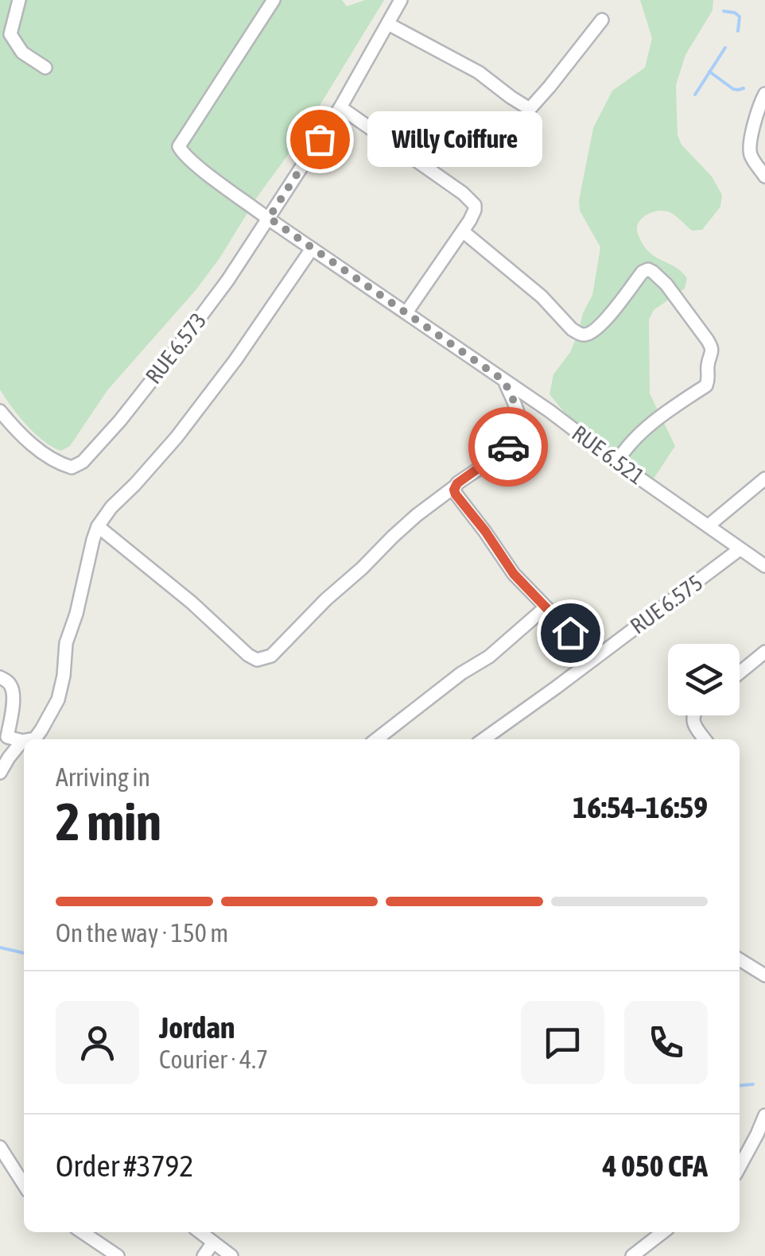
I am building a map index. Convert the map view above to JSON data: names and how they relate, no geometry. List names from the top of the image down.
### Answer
{
  "streets": {
    "street": ["RUE 6.573", "RUE 6.521", "RUE 6.575"]
  },
  "crossings": [
    ["RUE 6.573", "RUE 6.521"],
    ["RUE 6.521", "RUE 6.575"]
  ],
  "places": ["Willy Coiffure"],
  "page": {
    "bubble": "Willy Coiffure",
    "heading": ["2 min", "Arriving in", "16:54–16:59"],
    "panel": [
      "Jordan",
      "Courier · 4.7",
      "Order #3792",
      "4 050 CFA"
    ],
    "bar": "On the way · 150 m"
  }
}
